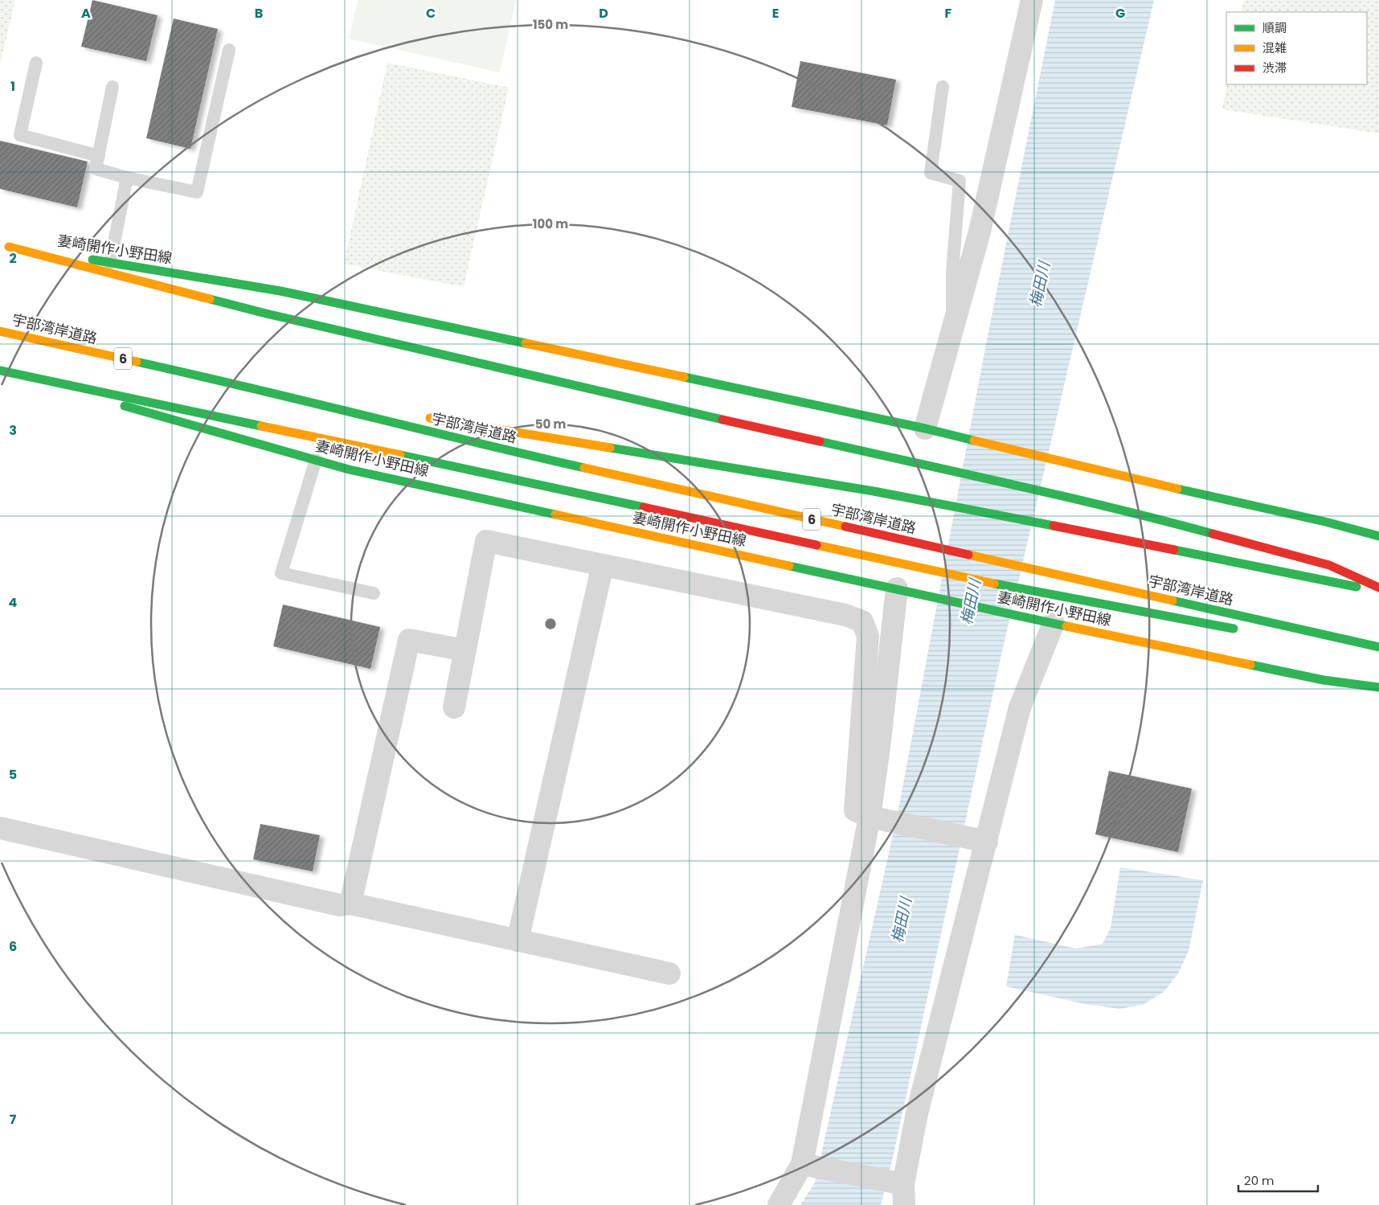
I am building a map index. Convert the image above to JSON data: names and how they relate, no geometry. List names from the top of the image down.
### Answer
{
  "streets": {
    "main road": ["妻崎開作小野田線", "宇部湾岸道路", "6"]
  },
  "water": ["梅田川"],
  "legend": ["順調", "混雑", "渋滞"],
  "scale_bar": "20 m",
  "grid": {
    "columns": [
      "A",
      "B",
      "C",
      "D",
      "E",
      "F",
      "G"
    ],
    "rows": [
      "1",
      "2",
      "3",
      "4",
      "5",
      "6",
      "7"
    ]
  },
  "rings": ["150 m", "100 m", "50 m"]
}
